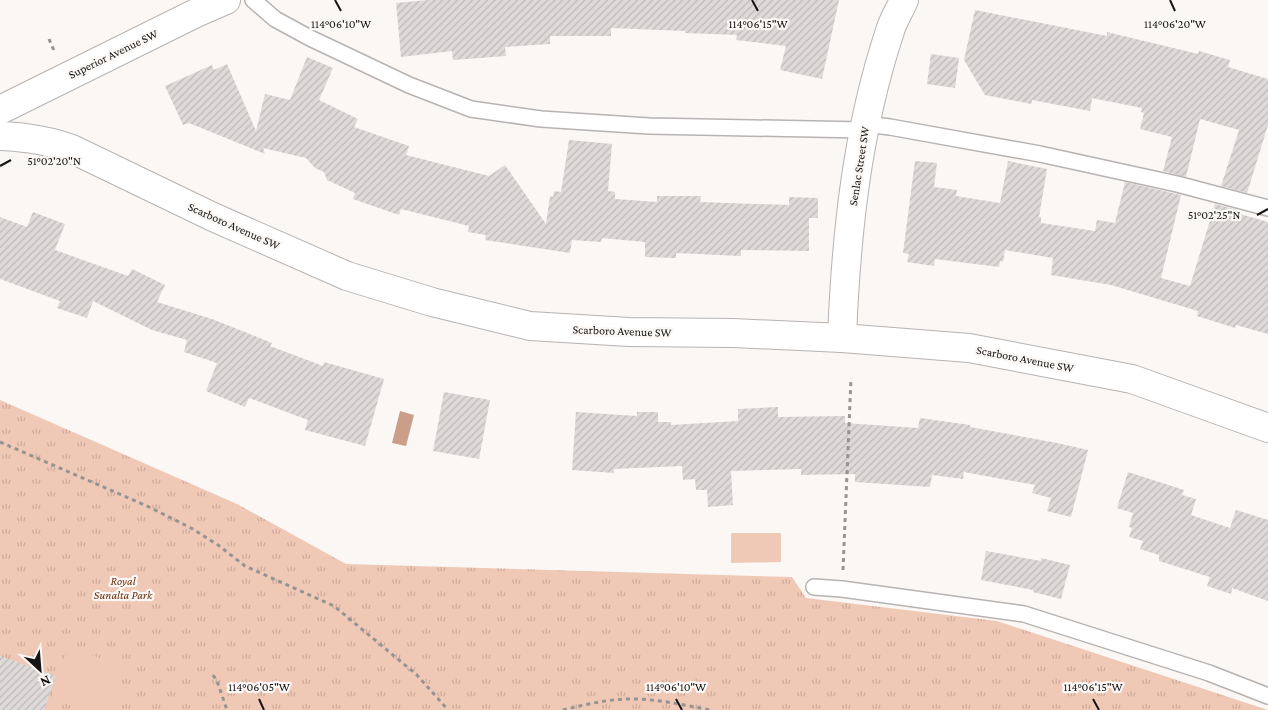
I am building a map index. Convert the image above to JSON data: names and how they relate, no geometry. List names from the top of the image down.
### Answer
{
  "streets": {
    "street": ["Superior Avenue SW", "Senlac Street SW", "Scarboro Avenue SW"]
  },
  "crossings": [
    ["Senlac Street SW", "Scarboro Avenue SW"]
  ],
  "parks": ["Royal Sunalta Park"],
  "north": "bottom right",
  "coordinates": [
    "114°06'10\"W",
    "114°06'15\"W",
    "114°06'20\"W",
    "51°02'20\"N",
    "51°02'25\"N",
    "114°06'05\"W"
  ]
}
